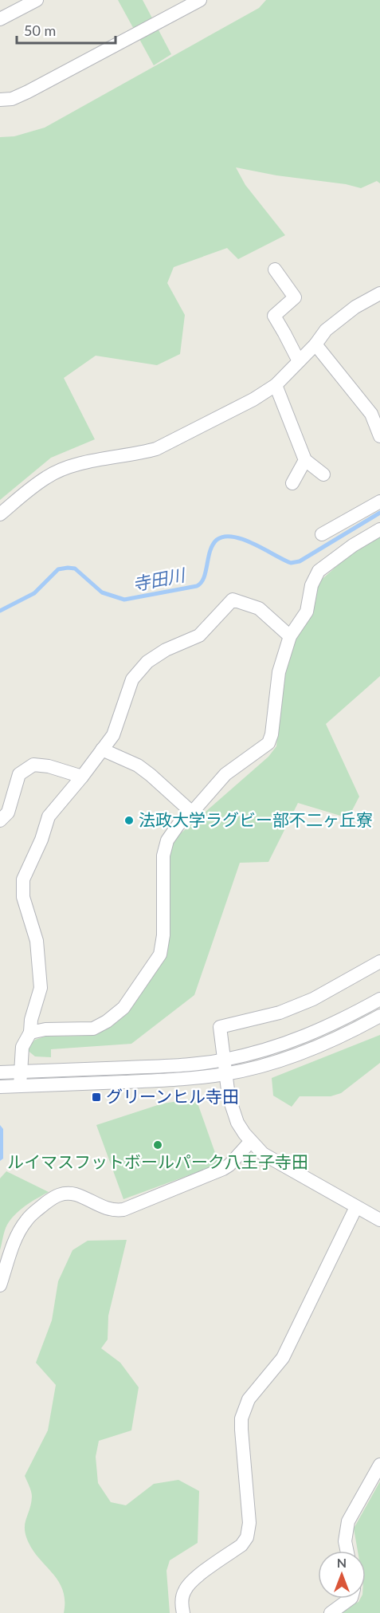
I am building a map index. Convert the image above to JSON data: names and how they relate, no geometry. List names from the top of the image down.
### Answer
{
  "water": ["寺田川"],
  "places": {
    "other": ["法政大学ラグビー部不二ヶ丘寮", "ルイマスフットボールパーク八王子寺田"],
    "transit": ["グリーンヒル寺田"]
  },
  "scale_bar": "50 m",
  "north": "top"
}
